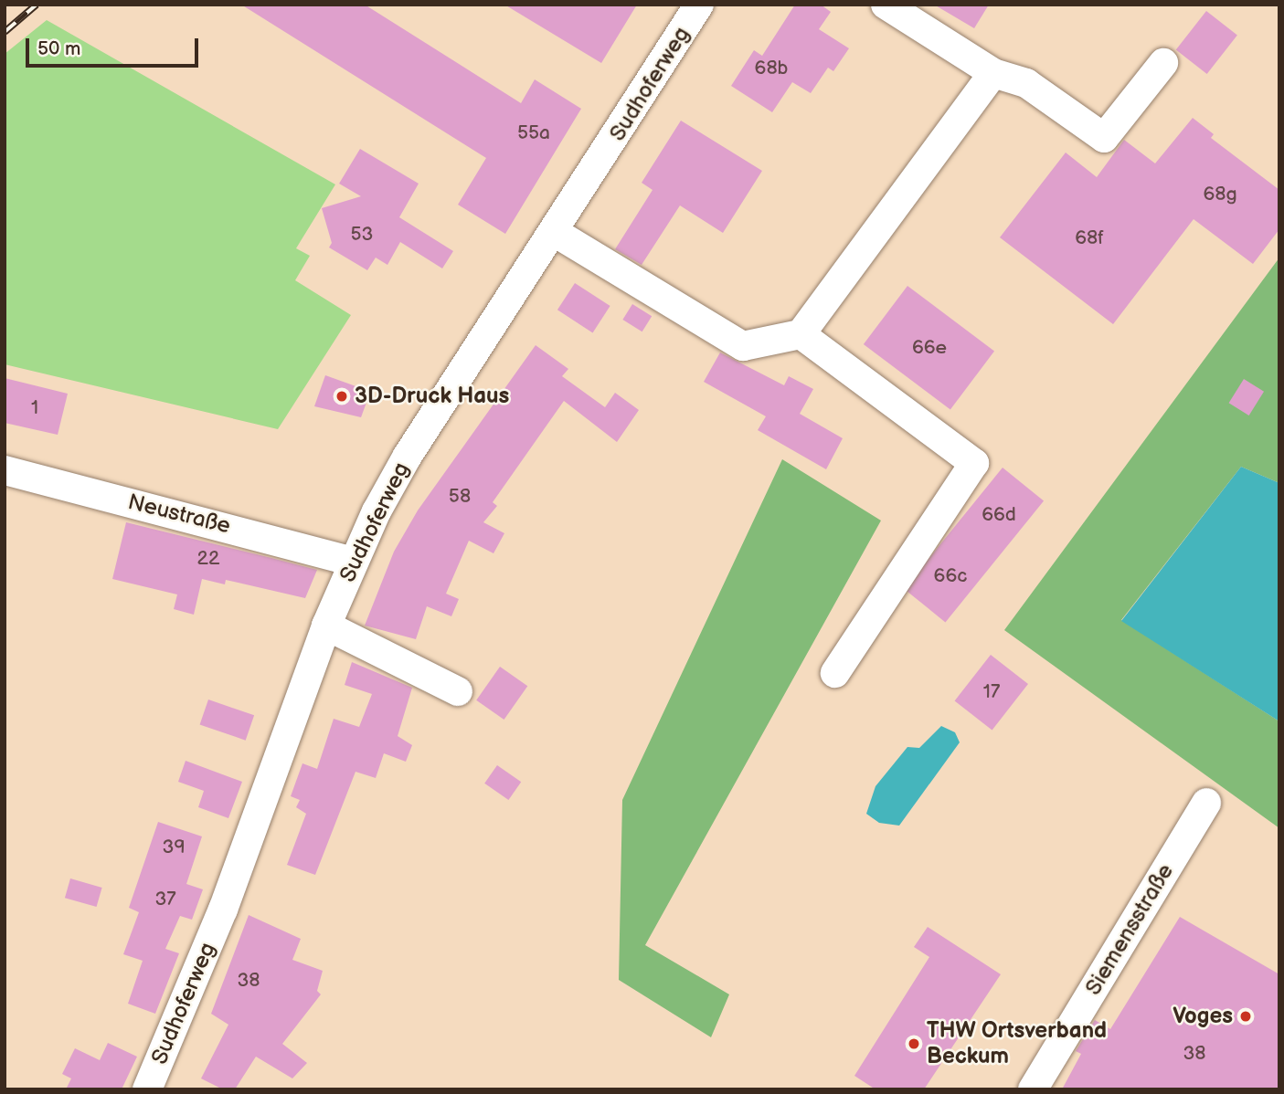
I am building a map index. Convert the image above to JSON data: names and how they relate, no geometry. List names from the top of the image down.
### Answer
{
  "streets": {
    "street": ["Sudhoferweg", "Neustraße", "Siemensstraße"]
  },
  "crossings": [
    ["Sudhoferweg", "Neustraße"]
  ],
  "places": ["3D-Druck Haus", "Voges", "THW Ortsverband Beckum"],
  "house_numbers": [
    "68b",
    "55a",
    "68g",
    "53",
    "68f",
    "66e",
    "1",
    "58",
    "66d",
    "22",
    "66c",
    "17",
    "39",
    "37",
    "38",
    "38"
  ],
  "scale_bar": "50 m"
}
